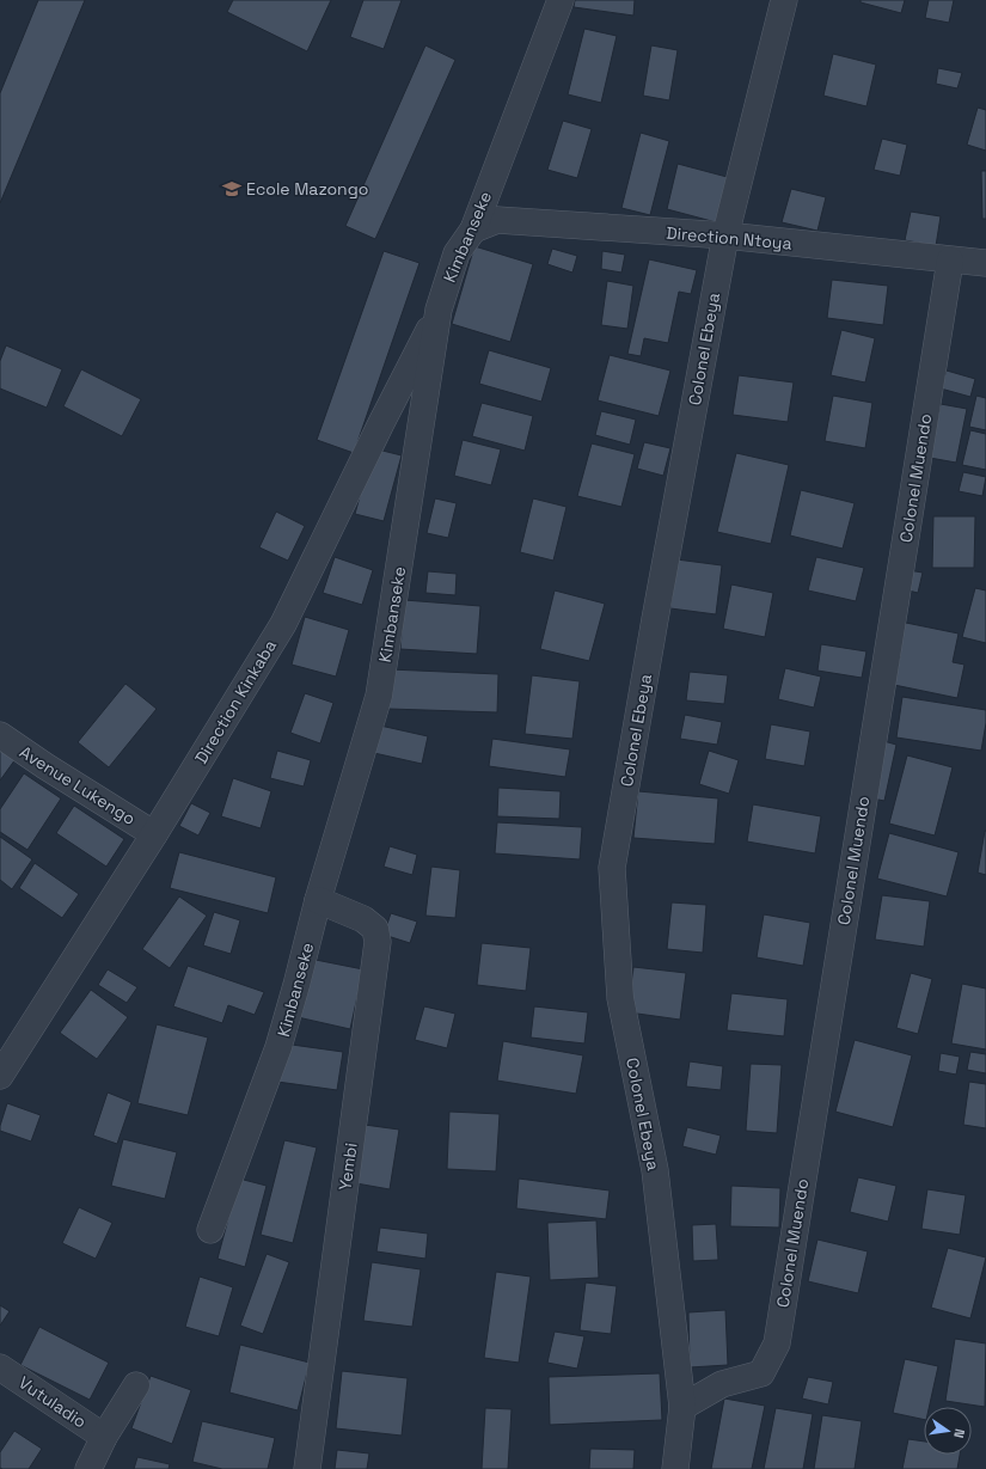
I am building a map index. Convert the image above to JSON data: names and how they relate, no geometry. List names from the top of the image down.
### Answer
{
  "streets": {
    "street": [
      "Kimbanseke",
      "Direction Ntoya",
      "Colonel Ebeya",
      "Colonel Muendo",
      "Direction Kinkaba",
      "Avenue Lukengo",
      "Yembi",
      "Vutuladio"
    ]
  },
  "crossings": [
    ["Kimbanseke", "Direction Ntoya"],
    ["Kimbanseke", "Direction Kinkaba"],
    ["Kimbanseke", "Yembi"],
    ["Direction Ntoya", "Colonel Ebeya"],
    ["Direction Ntoya", "Colonel Muendo"],
    ["Colonel Ebeya", "Colonel Muendo"],
    ["Direction Kinkaba", "Avenue Lukengo"]
  ],
  "places": {
    "school or university": ["Ecole Mazongo"]
  },
  "north": "right"
}
